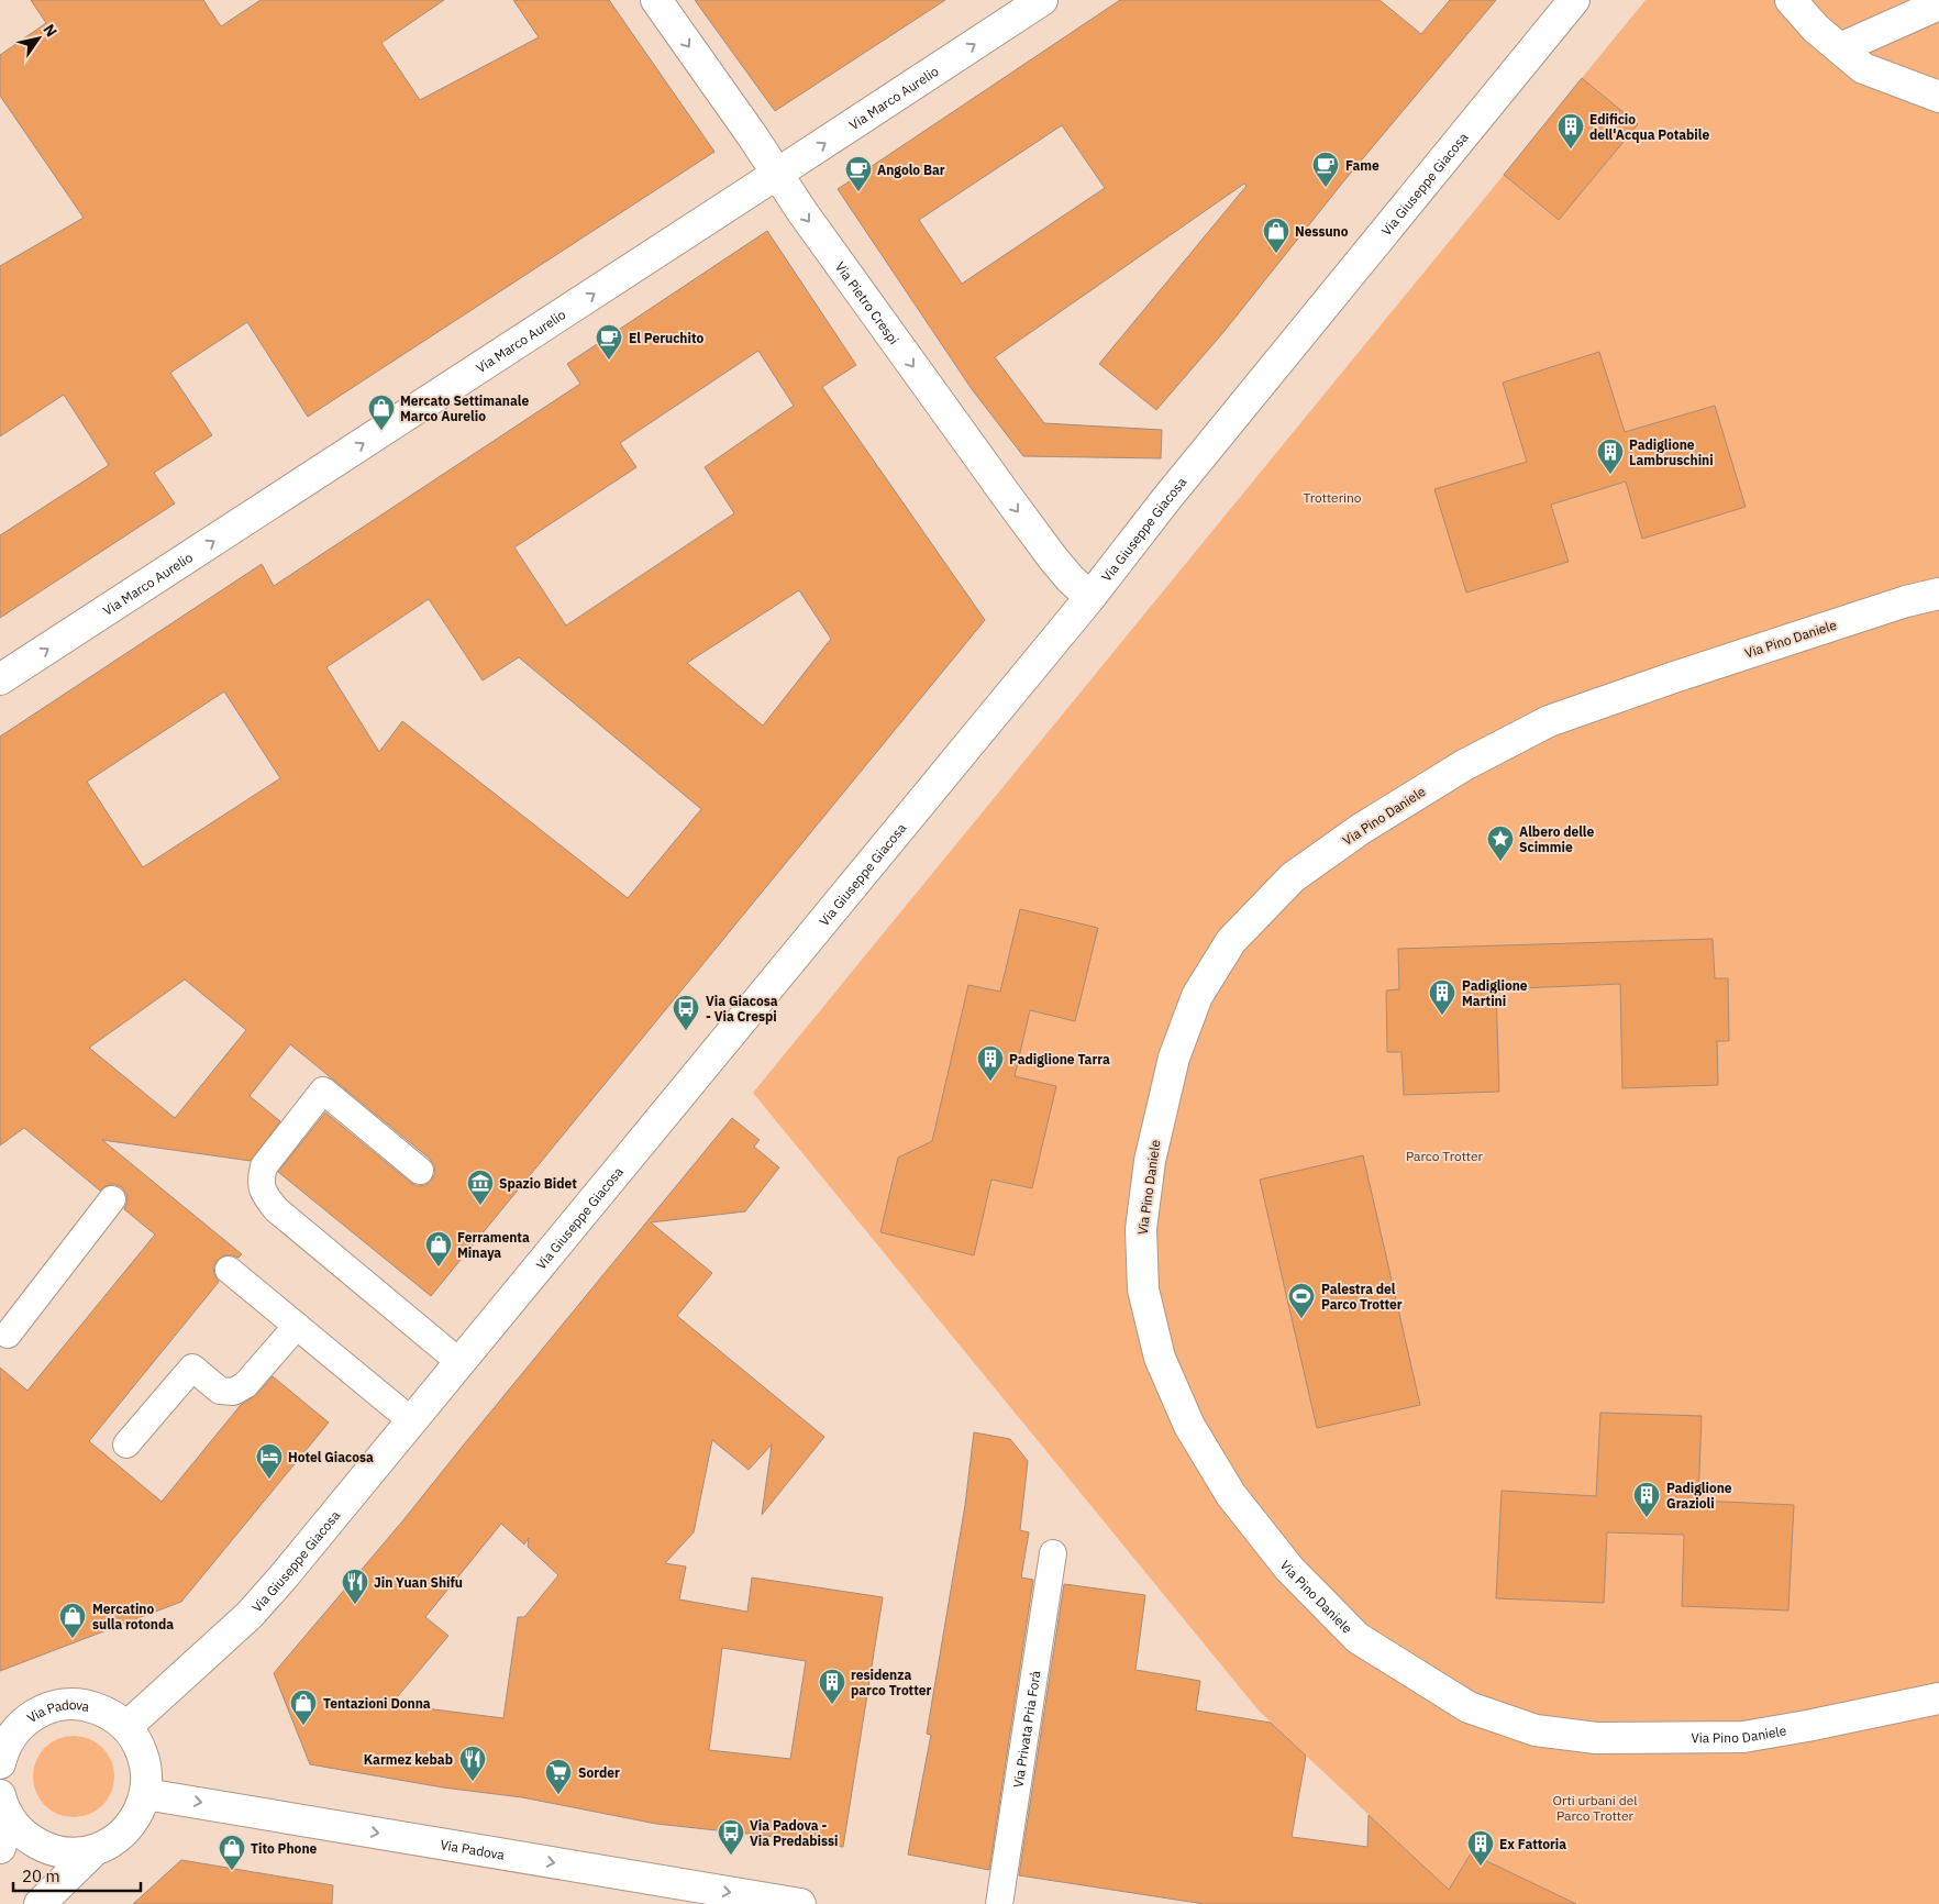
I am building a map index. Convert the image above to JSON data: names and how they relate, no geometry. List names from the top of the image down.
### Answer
{
  "streets": {
    "street": [
      "Via Marco Aurelio",
      "Via Giuseppe Giacosa",
      "Via Pietro Crespi",
      "Via Pino Daniele",
      "Via Padova"
    ],
    "lane": ["Via Privata Pria Forà"]
  },
  "crossings": [
    ["Via Marco Aurelio", "Via Pietro Crespi"],
    ["Via Giuseppe Giacosa", "Via Pietro Crespi"],
    ["Via Giuseppe Giacosa", "Via Padova"]
  ],
  "one_way": ["Via Marco Aurelio", "Via Pietro Crespi", "Via Padova"],
  "parks": ["Trotterino", "Parco Trotter", "Orti urbani del Parco Trotter"],
  "places": {
    "building": [
      "Edificio dell'Acqua Potabile",
      "Padiglione Lambruschini",
      "Padiglione Martini",
      "Padiglione Tarra",
      "Padiglione Grazioli",
      "residenza parco Trotter",
      "Ex Fattoria"
    ],
    "cafe": ["Fame", "Angolo Bar", "El Peruchito"],
    "shop": [
      "Nessuno",
      "Mercato Settimanale Marco Aurelio",
      "Ferramenta Minaya",
      "Mercatino sulla rotonda",
      "Tentazioni Donna",
      "Tito Phone"
    ],
    "place": ["Albero delle Scimmie"],
    "bus stop": ["Via Giacosa - Via Crespi", "Via Padova - Via Predabissi"],
    "museum": ["Spazio Bidet"],
    "sports": ["Palestra del Parco Trotter"],
    "hotel": ["Hotel Giacosa"],
    "restaurant": ["Jin Yuan Shifu", "Karmez kebab"],
    "supermarket": ["Sorder"]
  },
  "scale_bar": "20 m",
  "north": "top right"
}
